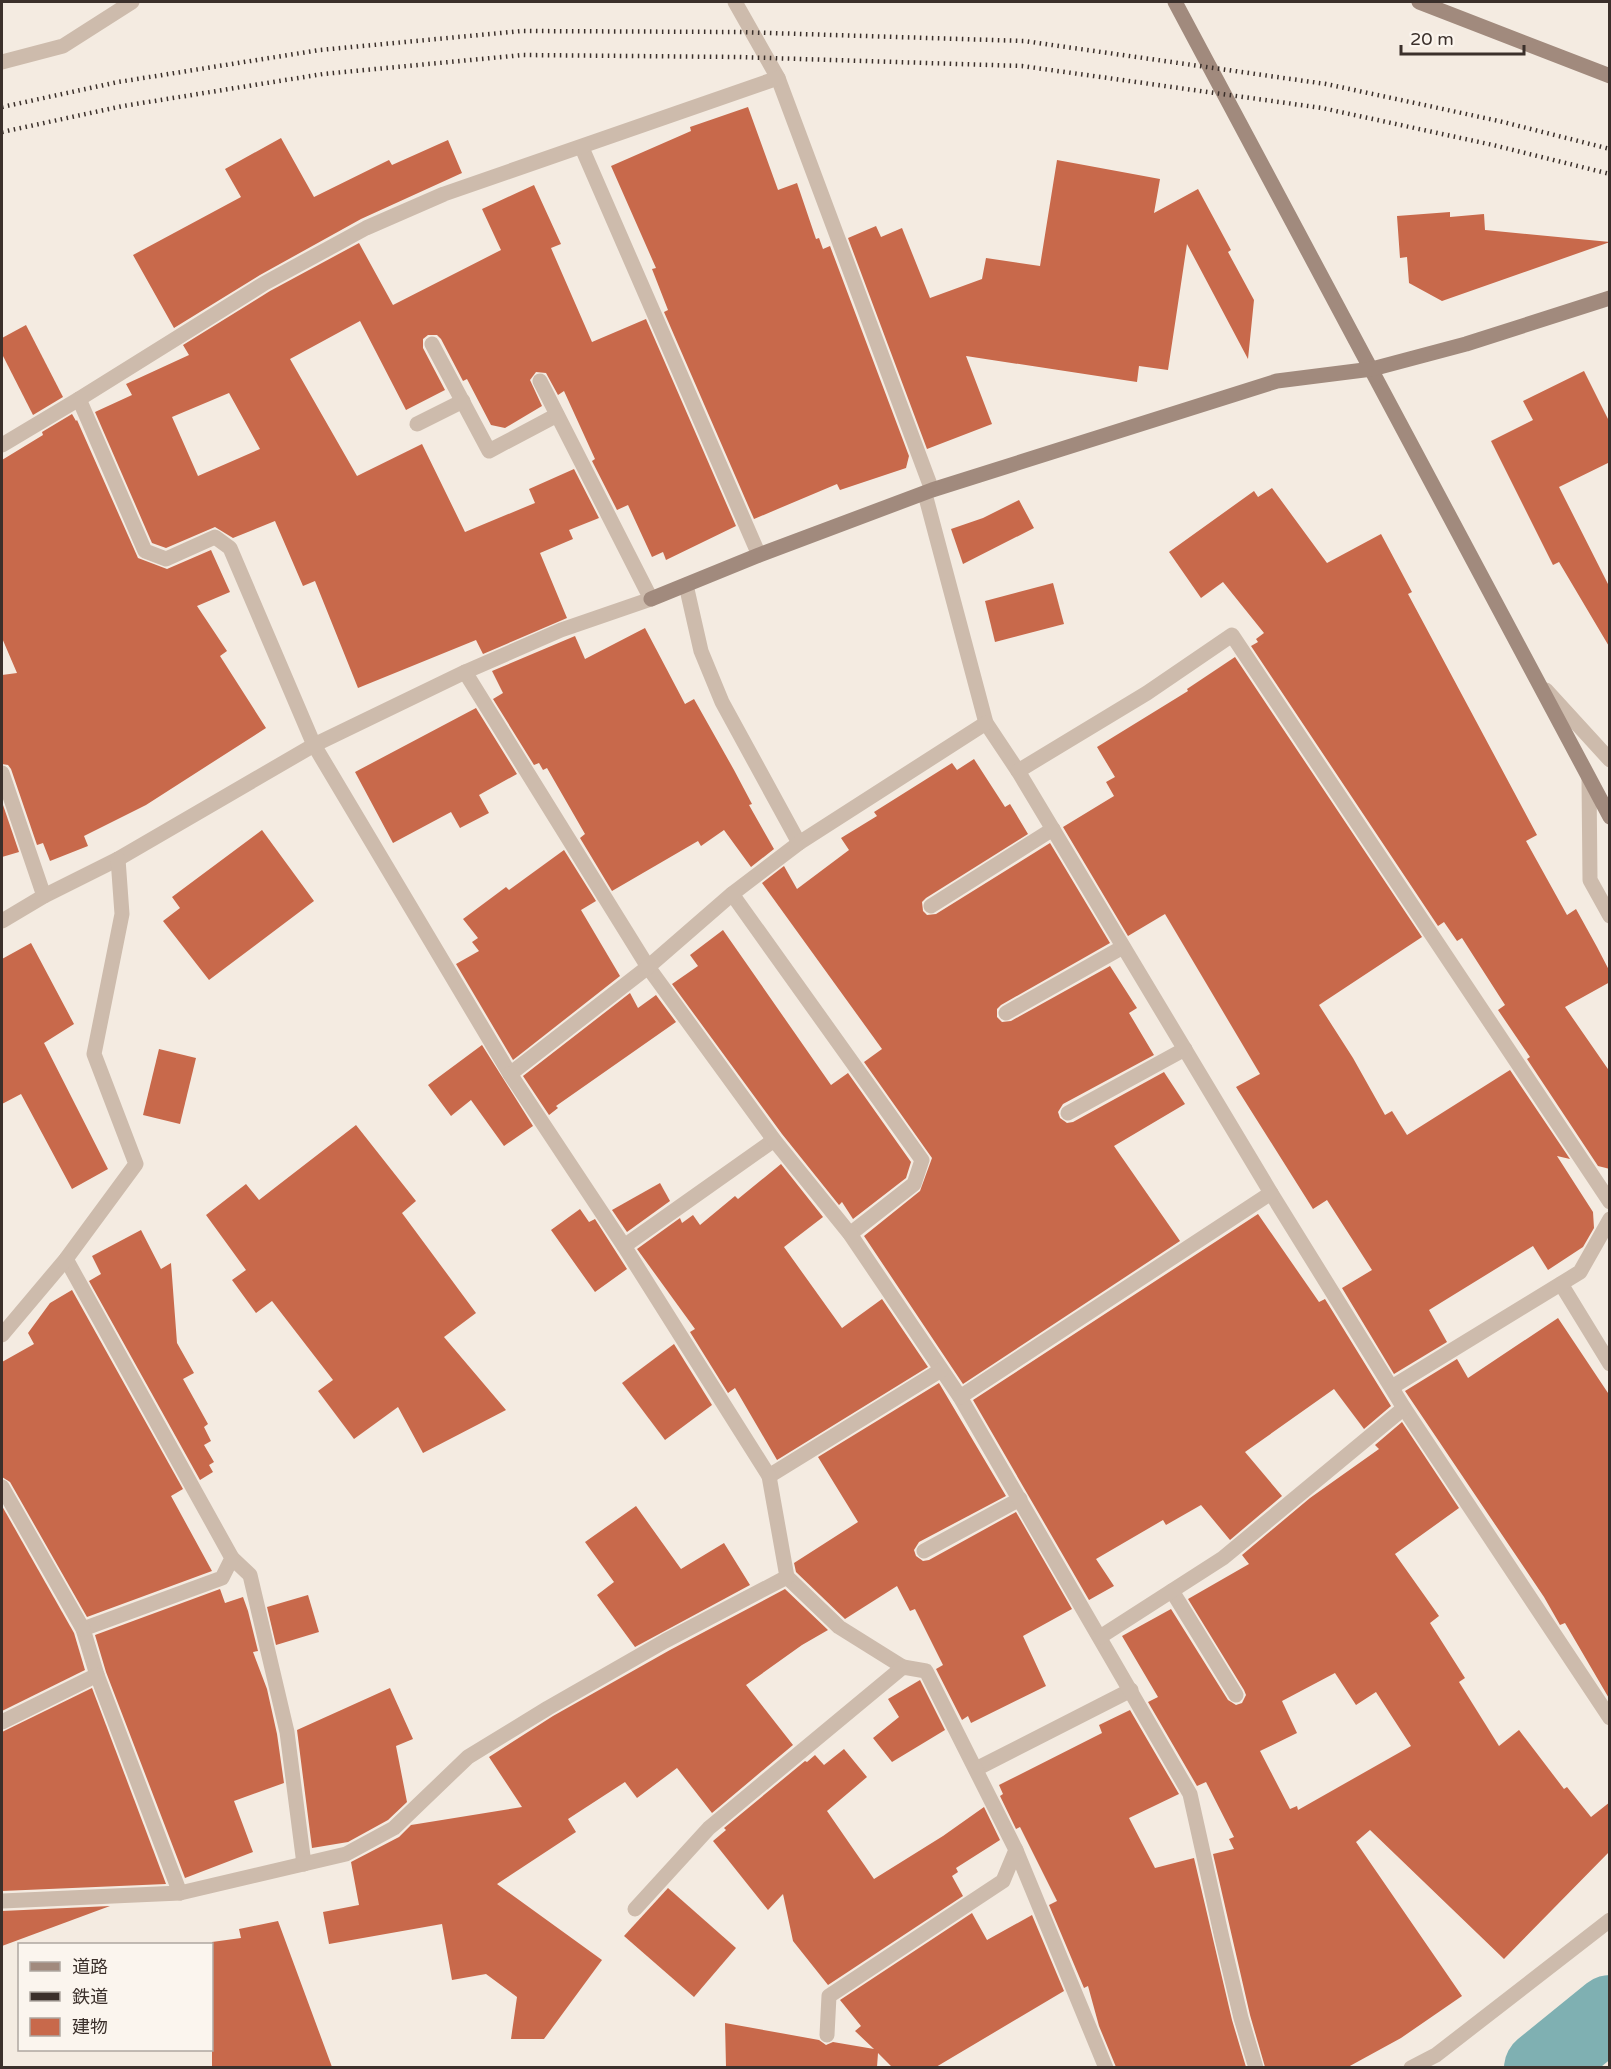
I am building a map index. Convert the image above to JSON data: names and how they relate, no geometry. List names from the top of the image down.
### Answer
{
  "legend": ["道路", "鉄道", "建物"],
  "scale_bar": "20 m"
}
